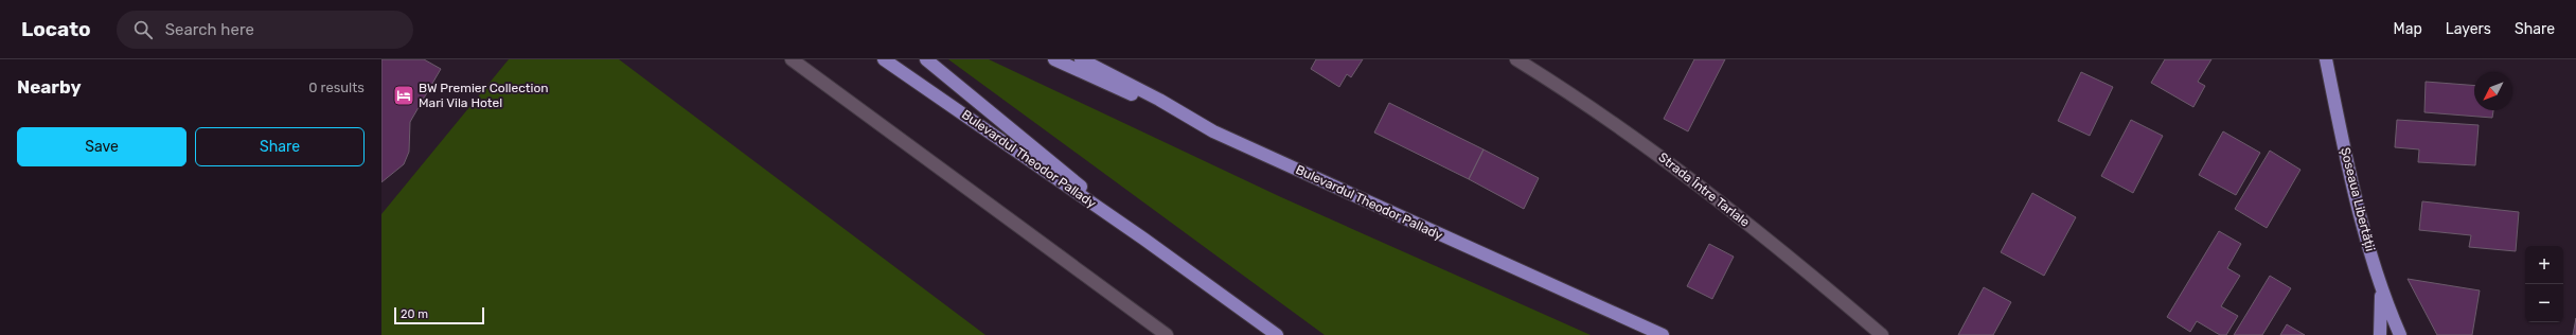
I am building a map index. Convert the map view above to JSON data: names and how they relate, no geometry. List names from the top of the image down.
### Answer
{
  "streets": {
    "main road": ["Bulevardul Theodor Pallady", "Șoseaua Libertății"],
    "street": ["Strada Între Tarlale"]
  },
  "places": {
    "hotel": ["BW Premier Collection Mari Vila Hotel"]
  },
  "scale_bar": "20 m",
  "north": "bottom left",
  "page": {
    "header": "Locato",
    "search": "Search here",
    "nav": ["Map", "Layers", "Share"],
    "heading": ["Nearby", "0 results"],
    "buttons": ["Save", "Share"],
    "map_buttons": ["+", "−"],
    "scale": "20 m"
  }
}
